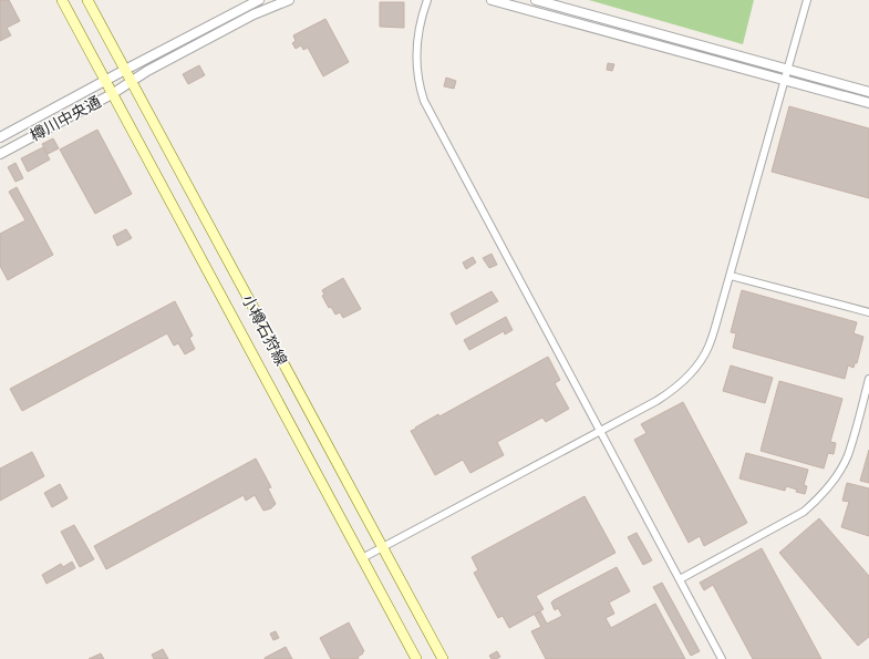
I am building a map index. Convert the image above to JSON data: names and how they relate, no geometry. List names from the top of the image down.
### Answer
{
  "streets": {
    "main road": ["小樽石狩線"],
    "street": ["樽川中央通"]
  },
  "crossings": [
    ["樽川中央通", "小樽石狩線"]
  ]
}
